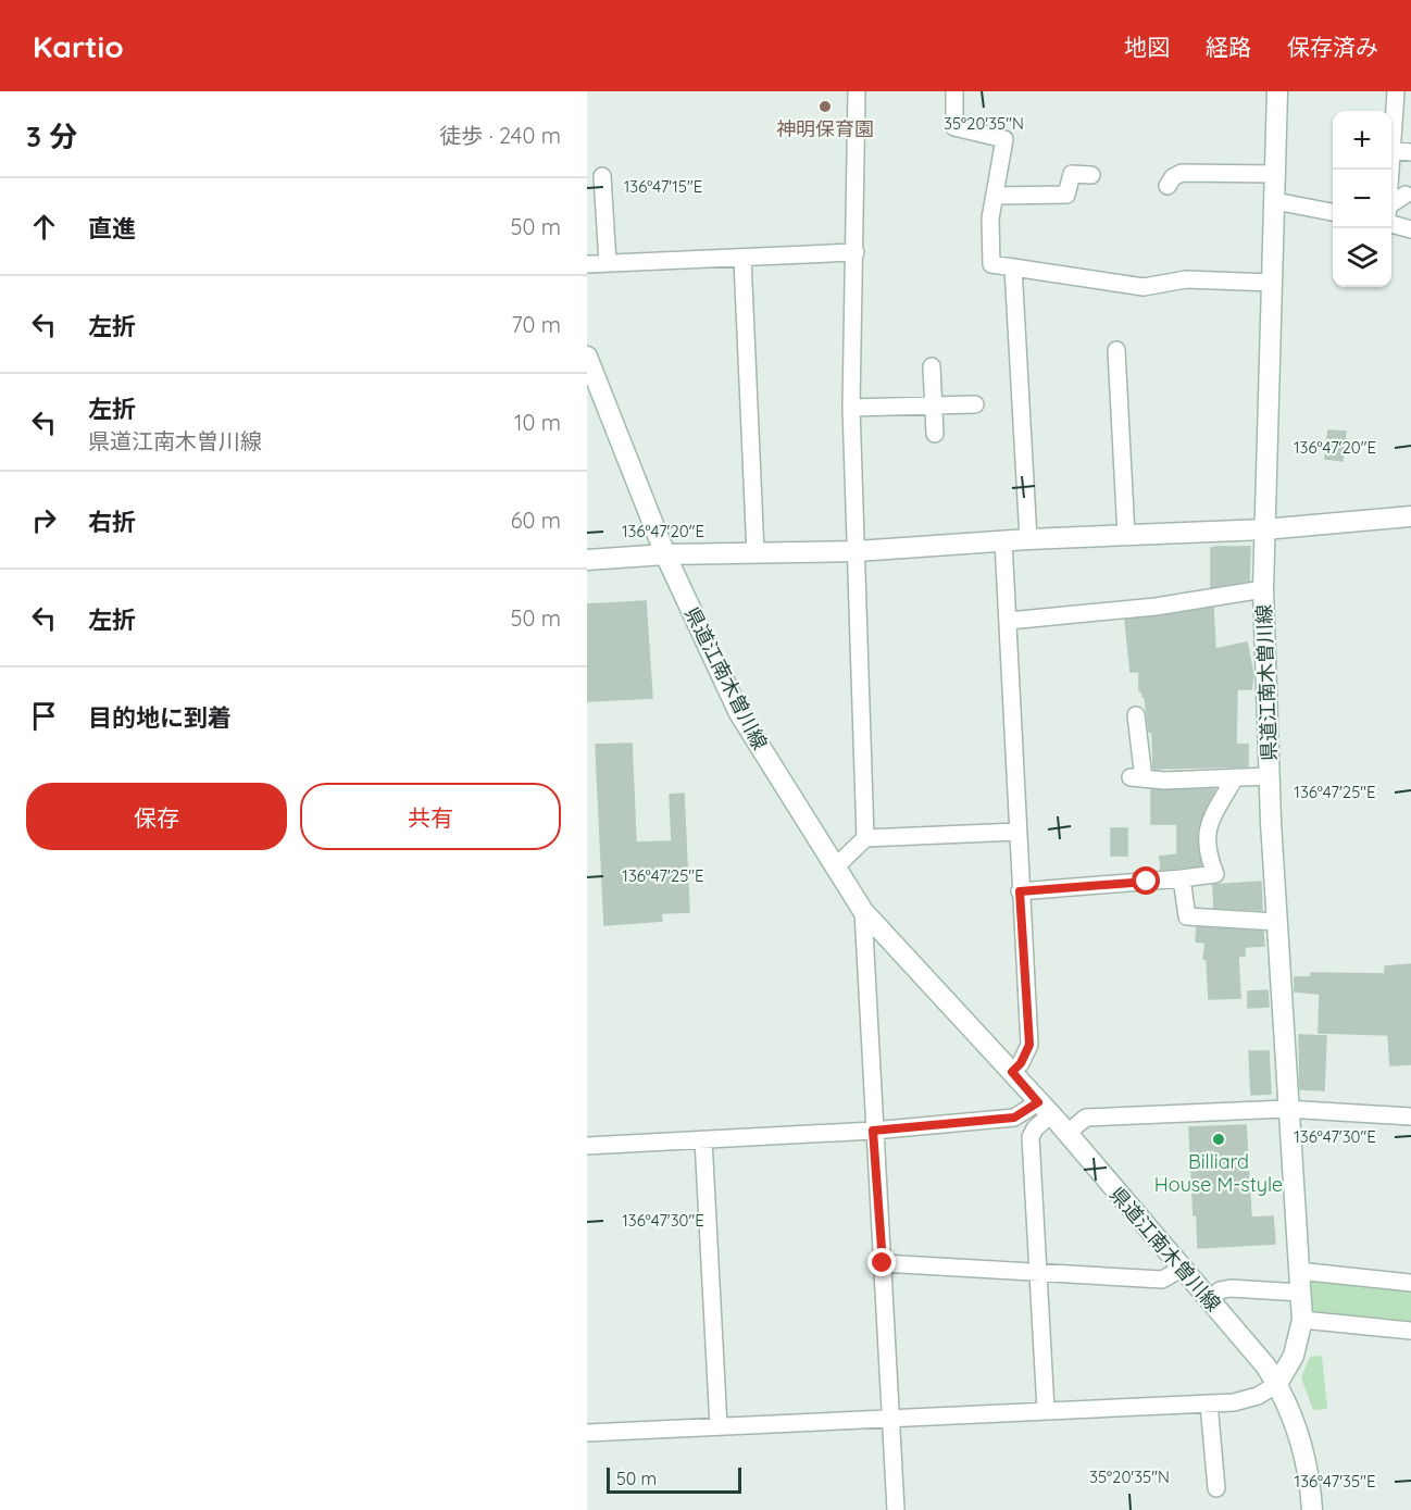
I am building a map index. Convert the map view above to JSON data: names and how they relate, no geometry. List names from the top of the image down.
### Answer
{
  "streets": {
    "main road": ["県道江南木曽川線"]
  },
  "places": ["神明保育園", "Billiard House M-style"],
  "scale_bar": "50 m",
  "page": {
    "header": "Kartio",
    "nav": ["地図", "経路", "保存済み"],
    "heading": ["3 分", "徒歩 · 240 m"],
    "map_buttons": ["+", "−"],
    "list": [
      ["直進", "50 m"],
      ["左折", "70 m"],
      ["左折", "県道江南木曽川線", "10 m"],
      ["右折", "60 m"],
      ["左折", "50 m"],
      "目的地に到着"
    ],
    "buttons": ["保存", "共有"],
    "scale": "50 m"
  },
  "coordinates": [
    "35°20'35\"N",
    "136°47'15\"E",
    "136°47'20\"E",
    "136°47'25\"E",
    "136°47'30\"E",
    "136°47'35\"E"
  ]
}
